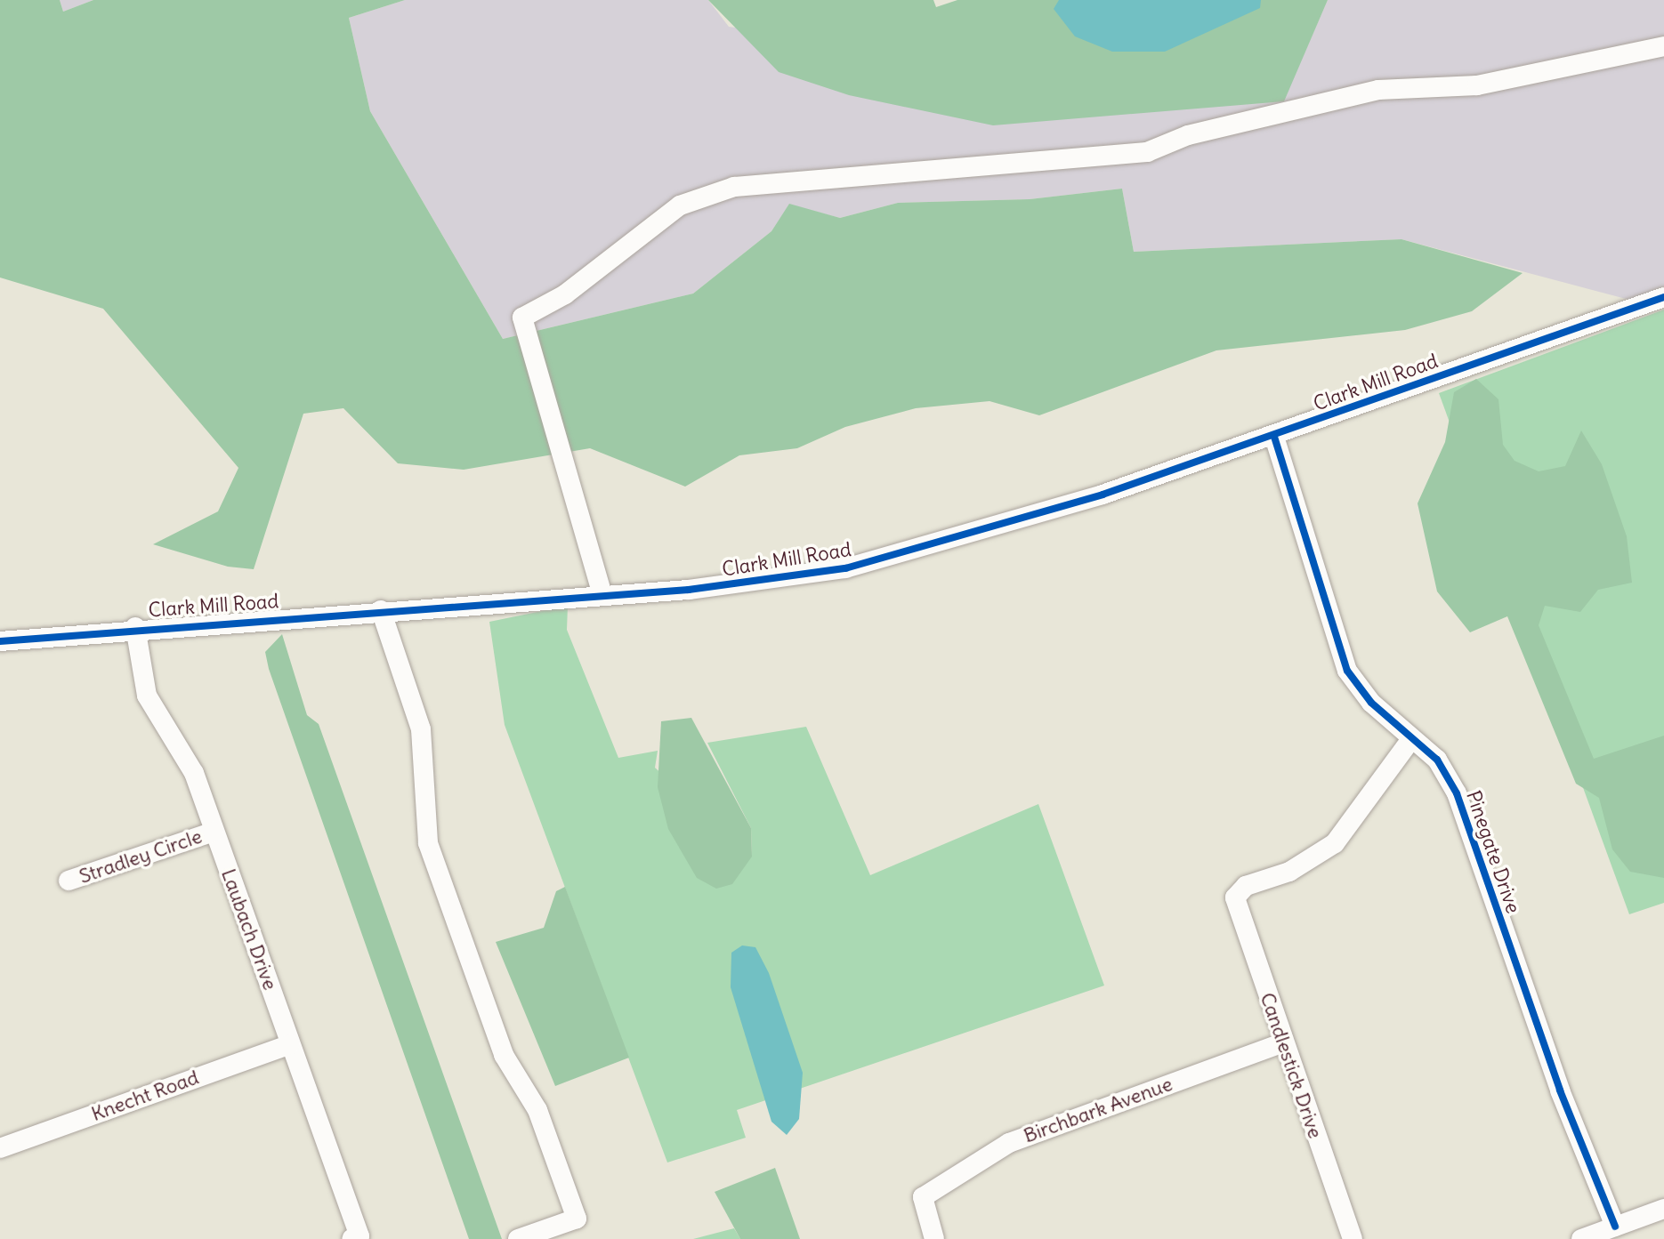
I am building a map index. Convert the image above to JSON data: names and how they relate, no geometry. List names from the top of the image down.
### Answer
{
  "streets": {
    "street": [
      "Clark Mill Road",
      "Pinegate Drive",
      "Stradley Circle",
      "Laubach Drive",
      "Candlestick Drive",
      "Knecht Road",
      "Birchbark Avenue"
    ]
  },
  "crossings": [
    ["Clark Mill Road", "Pinegate Drive"],
    ["Clark Mill Road", "Laubach Drive"],
    ["Pinegate Drive", "Candlestick Drive"],
    ["Stradley Circle", "Laubach Drive"],
    ["Laubach Drive", "Knecht Road"],
    ["Candlestick Drive", "Birchbark Avenue"]
  ]
}
